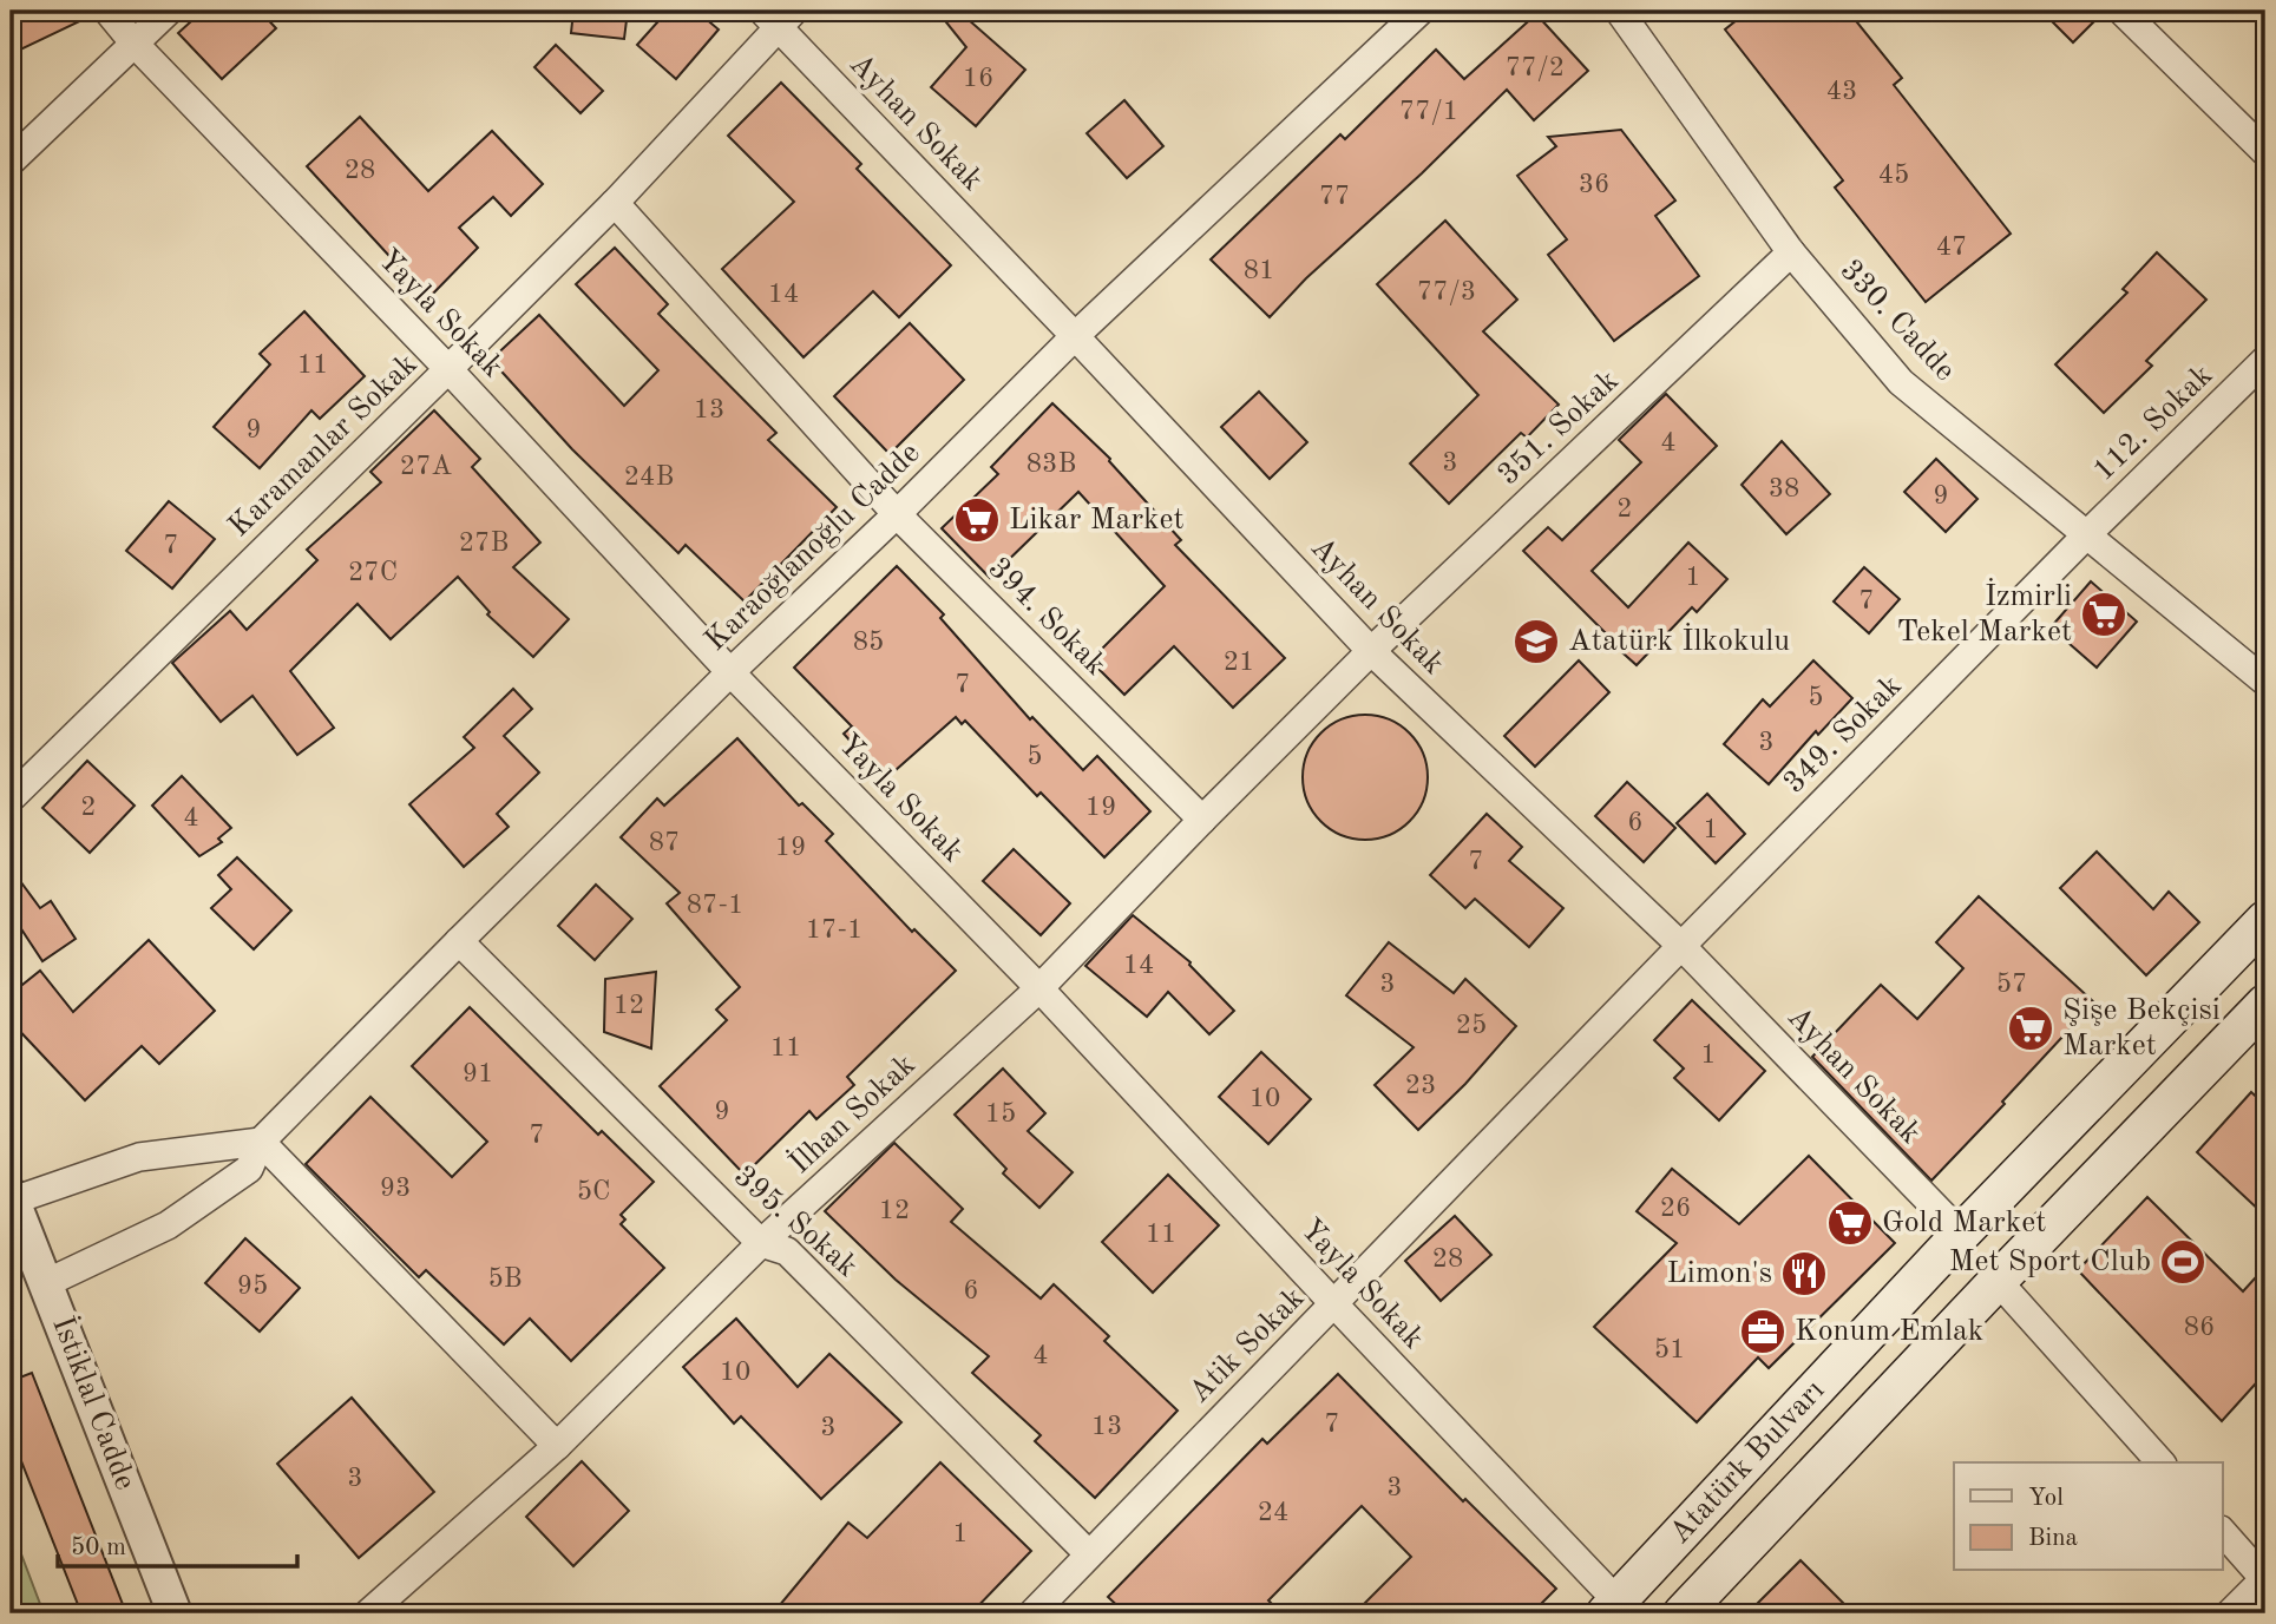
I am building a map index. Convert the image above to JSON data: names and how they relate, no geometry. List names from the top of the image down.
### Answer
{
  "streets": {
    "main road": ["Atatürk Bulvarı"],
    "street": [
      "Ayhan Sokak",
      "Yayla Sokak",
      "330. Cadde",
      "112. Sokak",
      "351. Sokak",
      "Karamanlar Sokak",
      "Karaoğlanoğlu Cadde",
      "394. Sokak",
      "349. Sokak",
      "İlhan Sokak",
      "395. Sokak",
      "Atik Sokak",
      "İstiklal Cadde"
    ]
  },
  "crossings": [
    ["Ayhan Sokak", "351. Sokak"],
    ["Ayhan Sokak", "Karamanlar Sokak"],
    ["Ayhan Sokak", "Karaoğlanoğlu Cadde"],
    ["Ayhan Sokak", "349. Sokak"],
    ["Ayhan Sokak", "İlhan Sokak"],
    ["Ayhan Sokak", "Atik Sokak"],
    ["Ayhan Sokak", "Atatürk Bulvarı"],
    ["Yayla Sokak", "Karamanlar Sokak"],
    ["Yayla Sokak", "Karaoğlanoğlu Cadde"],
    ["Yayla Sokak", "İlhan Sokak"],
    ["Yayla Sokak", "Atik Sokak"],
    ["Yayla Sokak", "Atatürk Bulvarı"],
    ["330. Cadde", "112. Sokak"],
    ["330. Cadde", "351. Sokak"],
    ["330. Cadde", "349. Sokak"],
    ["112. Sokak", "349. Sokak"],
    ["351. Sokak", "İlhan Sokak"],
    ["Karamanlar Sokak", "394. Sokak"],
    ["Karaoğlanoğlu Cadde", "394. Sokak"],
    ["Karaoğlanoğlu Cadde", "395. Sokak"],
    ["Karaoğlanoğlu Cadde", "İstiklal Cadde"],
    ["394. Sokak", "İlhan Sokak"],
    ["349. Sokak", "Atik Sokak"],
    ["İlhan Sokak", "395. Sokak"],
    ["395. Sokak", "Atik Sokak"]
  ],
  "places": {
    "supermarket": [
      "Likar Market",
      "İzmirli Tekel Market",
      "Şişe Bekçisi Market",
      "Gold Market"
    ],
    "school or university": ["Atatürk İlkokulu"],
    "sports": ["Met Sport Club"],
    "restaurant": ["Limon's"],
    "office": ["Konum Emlak"]
  },
  "house_numbers": [
    "77/2",
    "16",
    "43",
    "77/1",
    "28",
    "45",
    "36",
    "77",
    "47",
    "81",
    "77/3",
    "14",
    "11",
    "13",
    "9",
    "4",
    "3",
    "83B",
    "27A",
    "24B",
    "38",
    "9",
    "2",
    "27B",
    "7",
    "27C",
    "1",
    "7",
    "85",
    "21",
    "7",
    "5",
    "3",
    "5",
    "2",
    "19",
    "4",
    "6",
    "1",
    "87",
    "19",
    "7",
    "87-1",
    "17-1",
    "14",
    "3",
    "57",
    "12",
    "25",
    "11",
    "1",
    "91",
    "23",
    "10",
    "9",
    "15",
    "7",
    "93",
    "5C",
    "26",
    "12",
    "11",
    "28",
    "5B",
    "95",
    "6",
    "86",
    "51",
    "4",
    "10",
    "7",
    "13",
    "3",
    "3",
    "3",
    "24",
    "1"
  ],
  "legend": ["Yol", "Bina"],
  "scale_bar": "50 m"
}
